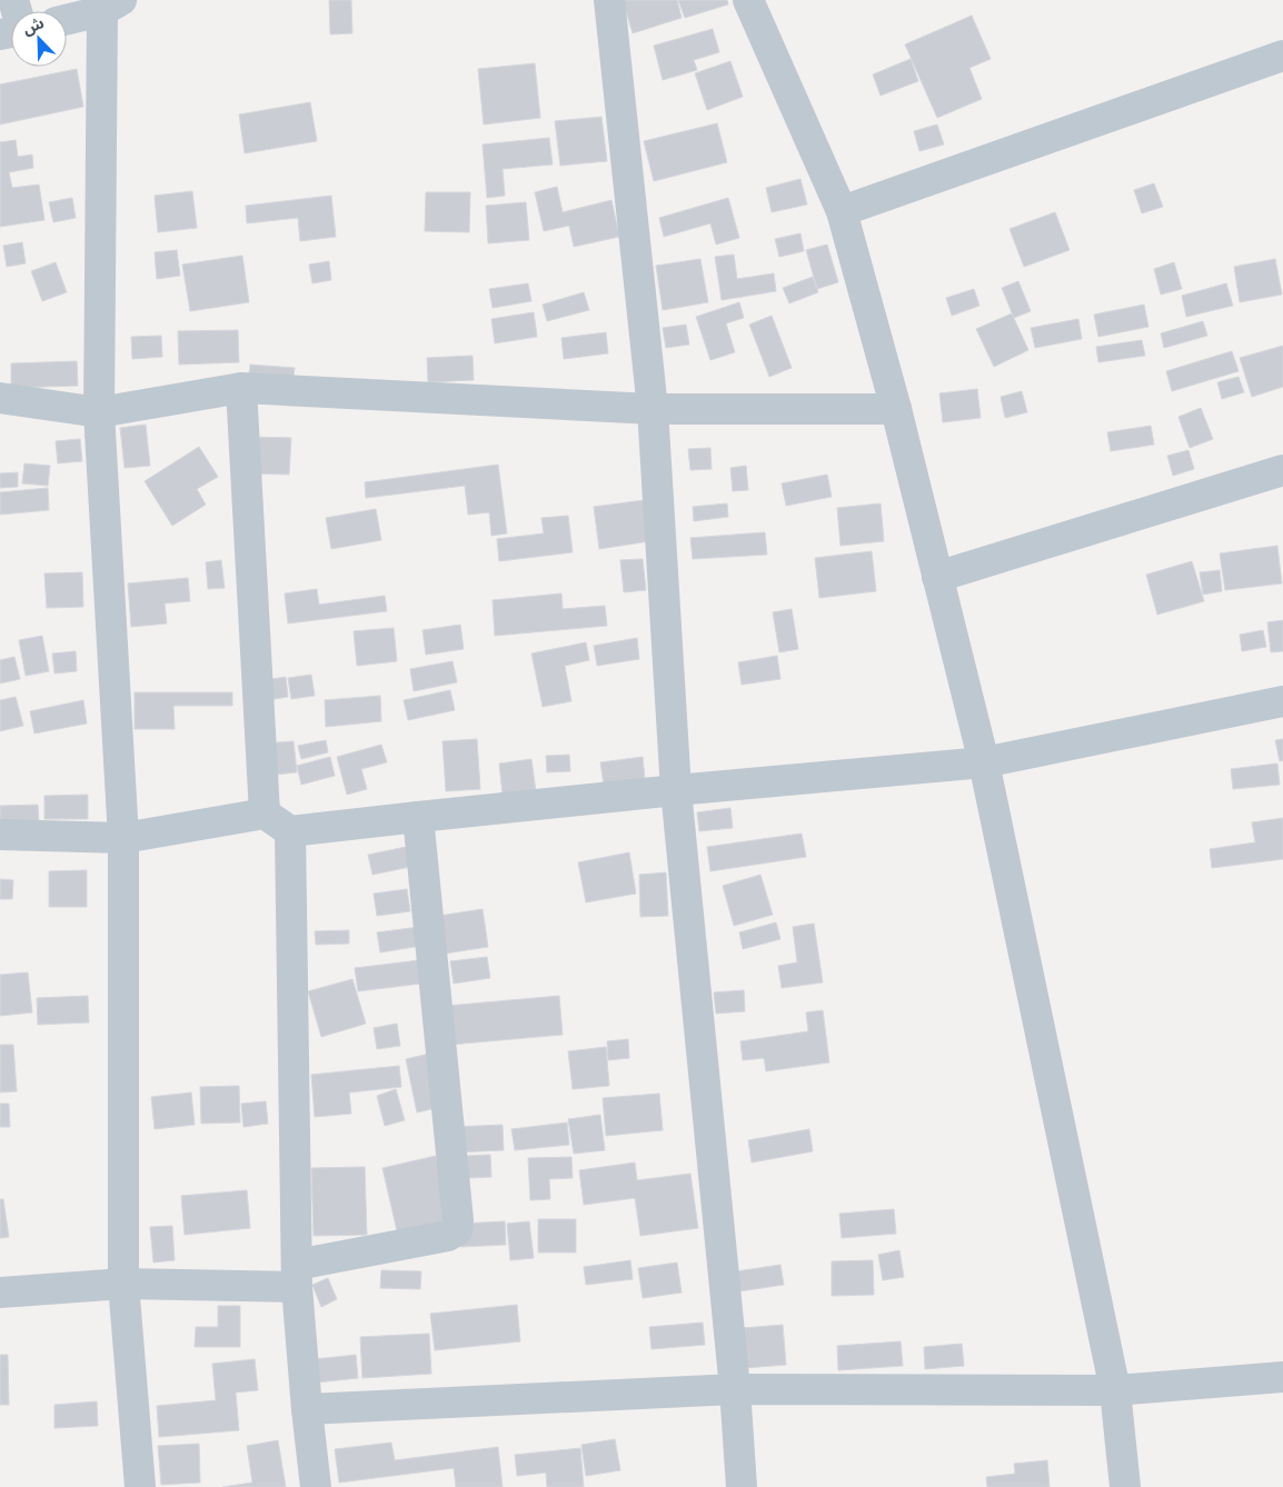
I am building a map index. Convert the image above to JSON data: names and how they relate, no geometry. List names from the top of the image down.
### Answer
{
  "north": "top left"
}
